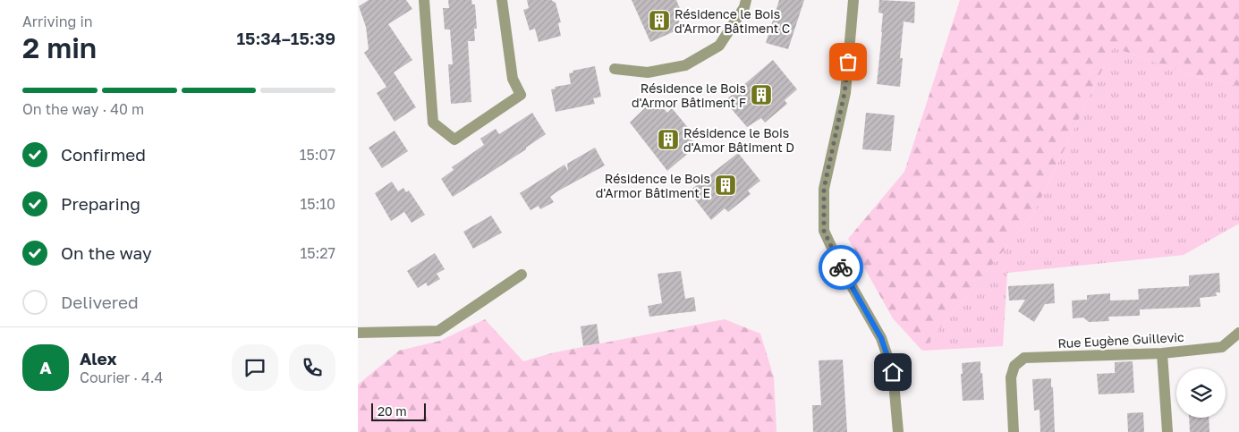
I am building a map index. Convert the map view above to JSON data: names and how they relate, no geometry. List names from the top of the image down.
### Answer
{
  "streets": {
    "street": ["Rue Eugène Guillevic"]
  },
  "places": {
    "building": [
      "Résidence le Bois d'Armor Bâtiment C",
      "Résidence le Bois d'Armor Bâtiment F",
      "Résidence le Bois d'Amor Bâtiment D",
      "Résidence le Bois d'Armor Bâtiment E"
    ]
  },
  "scale_bar": "20 m",
  "page": {
    "heading": ["2 min", "Arriving in", "15:34–15:39"],
    "panel": ["Alex", "Courier · 4.4"],
    "bar": "On the way · 40 m",
    "list": [
      ["Confirmed", "15:07"],
      ["Preparing", "15:10"],
      ["On the way", "15:27"],
      "Delivered"
    ],
    "round": "A",
    "scale": "20 m"
  }
}
